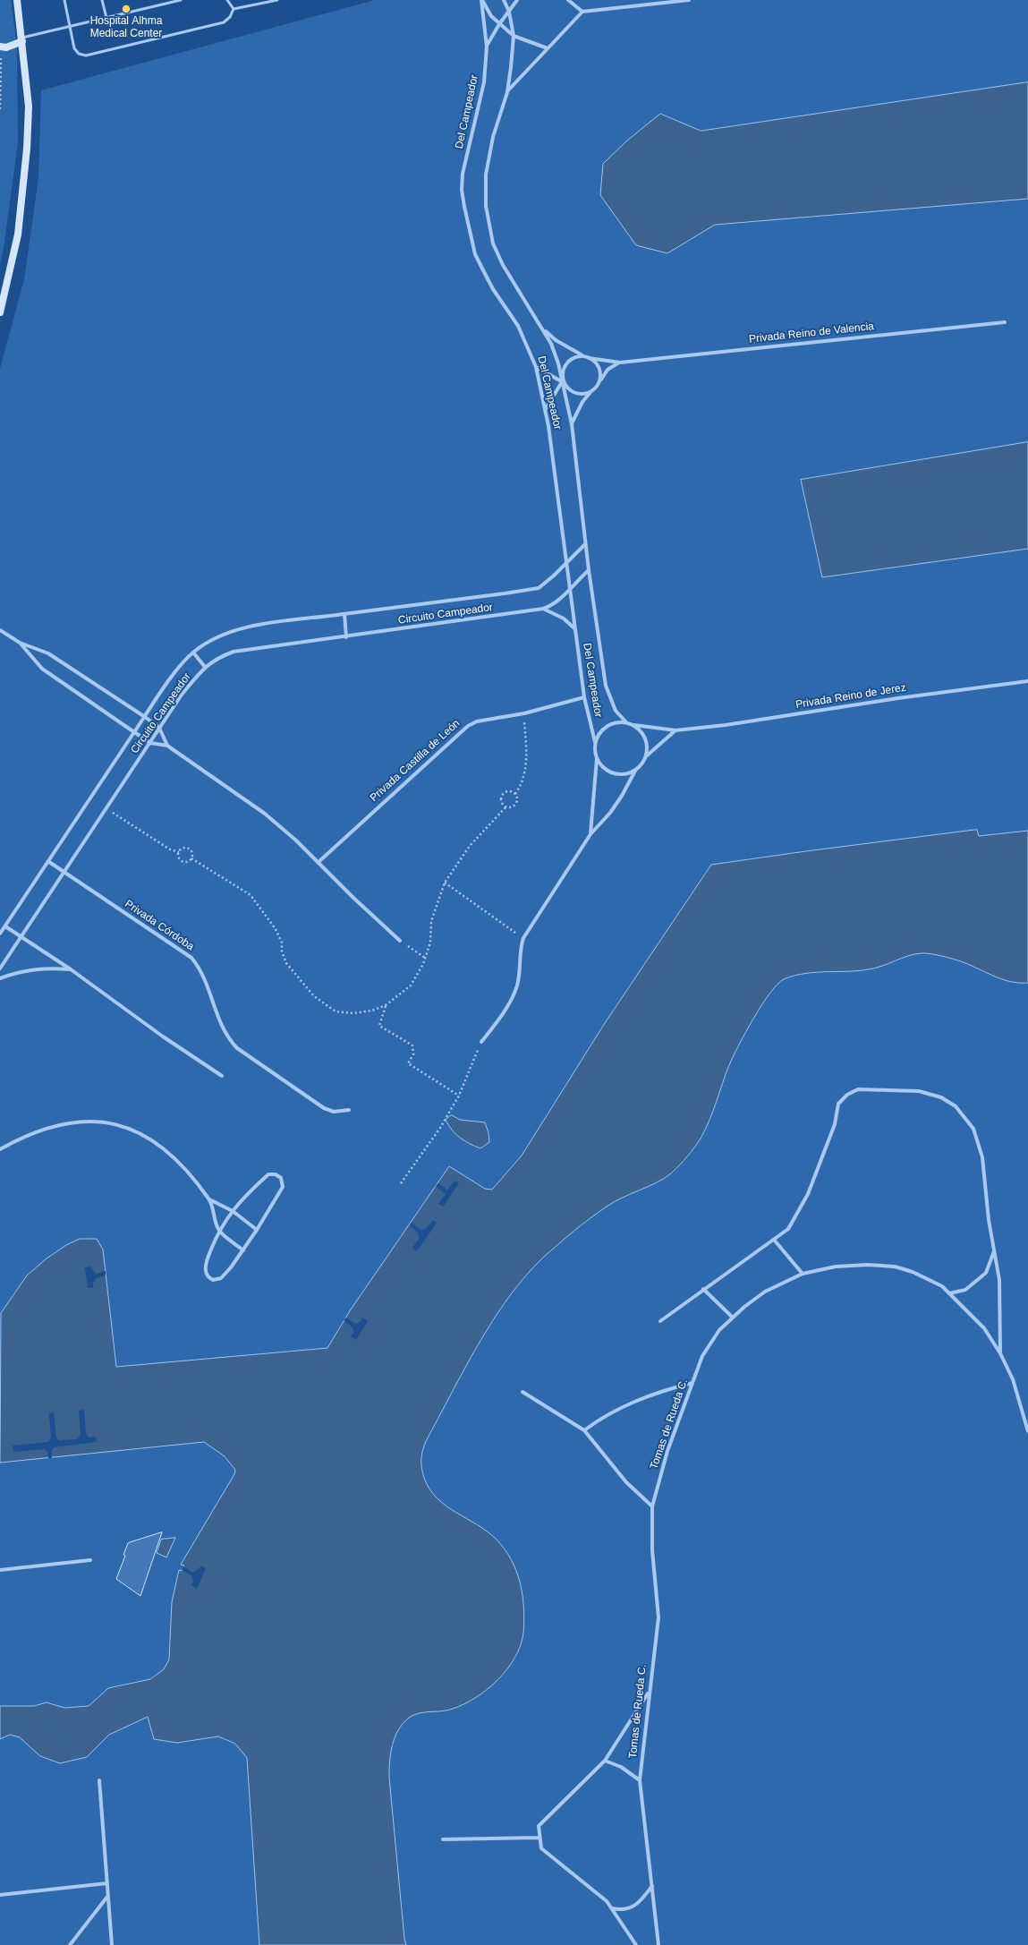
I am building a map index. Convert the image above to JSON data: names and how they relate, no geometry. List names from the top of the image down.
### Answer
{
  "streets": {
    "street": [
      "Del Campeador",
      "Privada Reino de Valencia",
      "Circuito Campeador",
      "Privada Reino de Jerez",
      "Privada Castilla de León",
      "Privada Córdoba",
      "Tomas de Rueda C."
    ]
  },
  "crossings": [
    ["Del Campeador", "Privada Reino de Valencia"],
    ["Del Campeador", "Circuito Campeador"],
    ["Del Campeador", "Privada Reino de Jerez"],
    ["Del Campeador", "Privada Castilla de León"],
    ["Circuito Campeador", "Privada Córdoba"]
  ],
  "places": ["Hospital Alhma Medical Center"]
}
